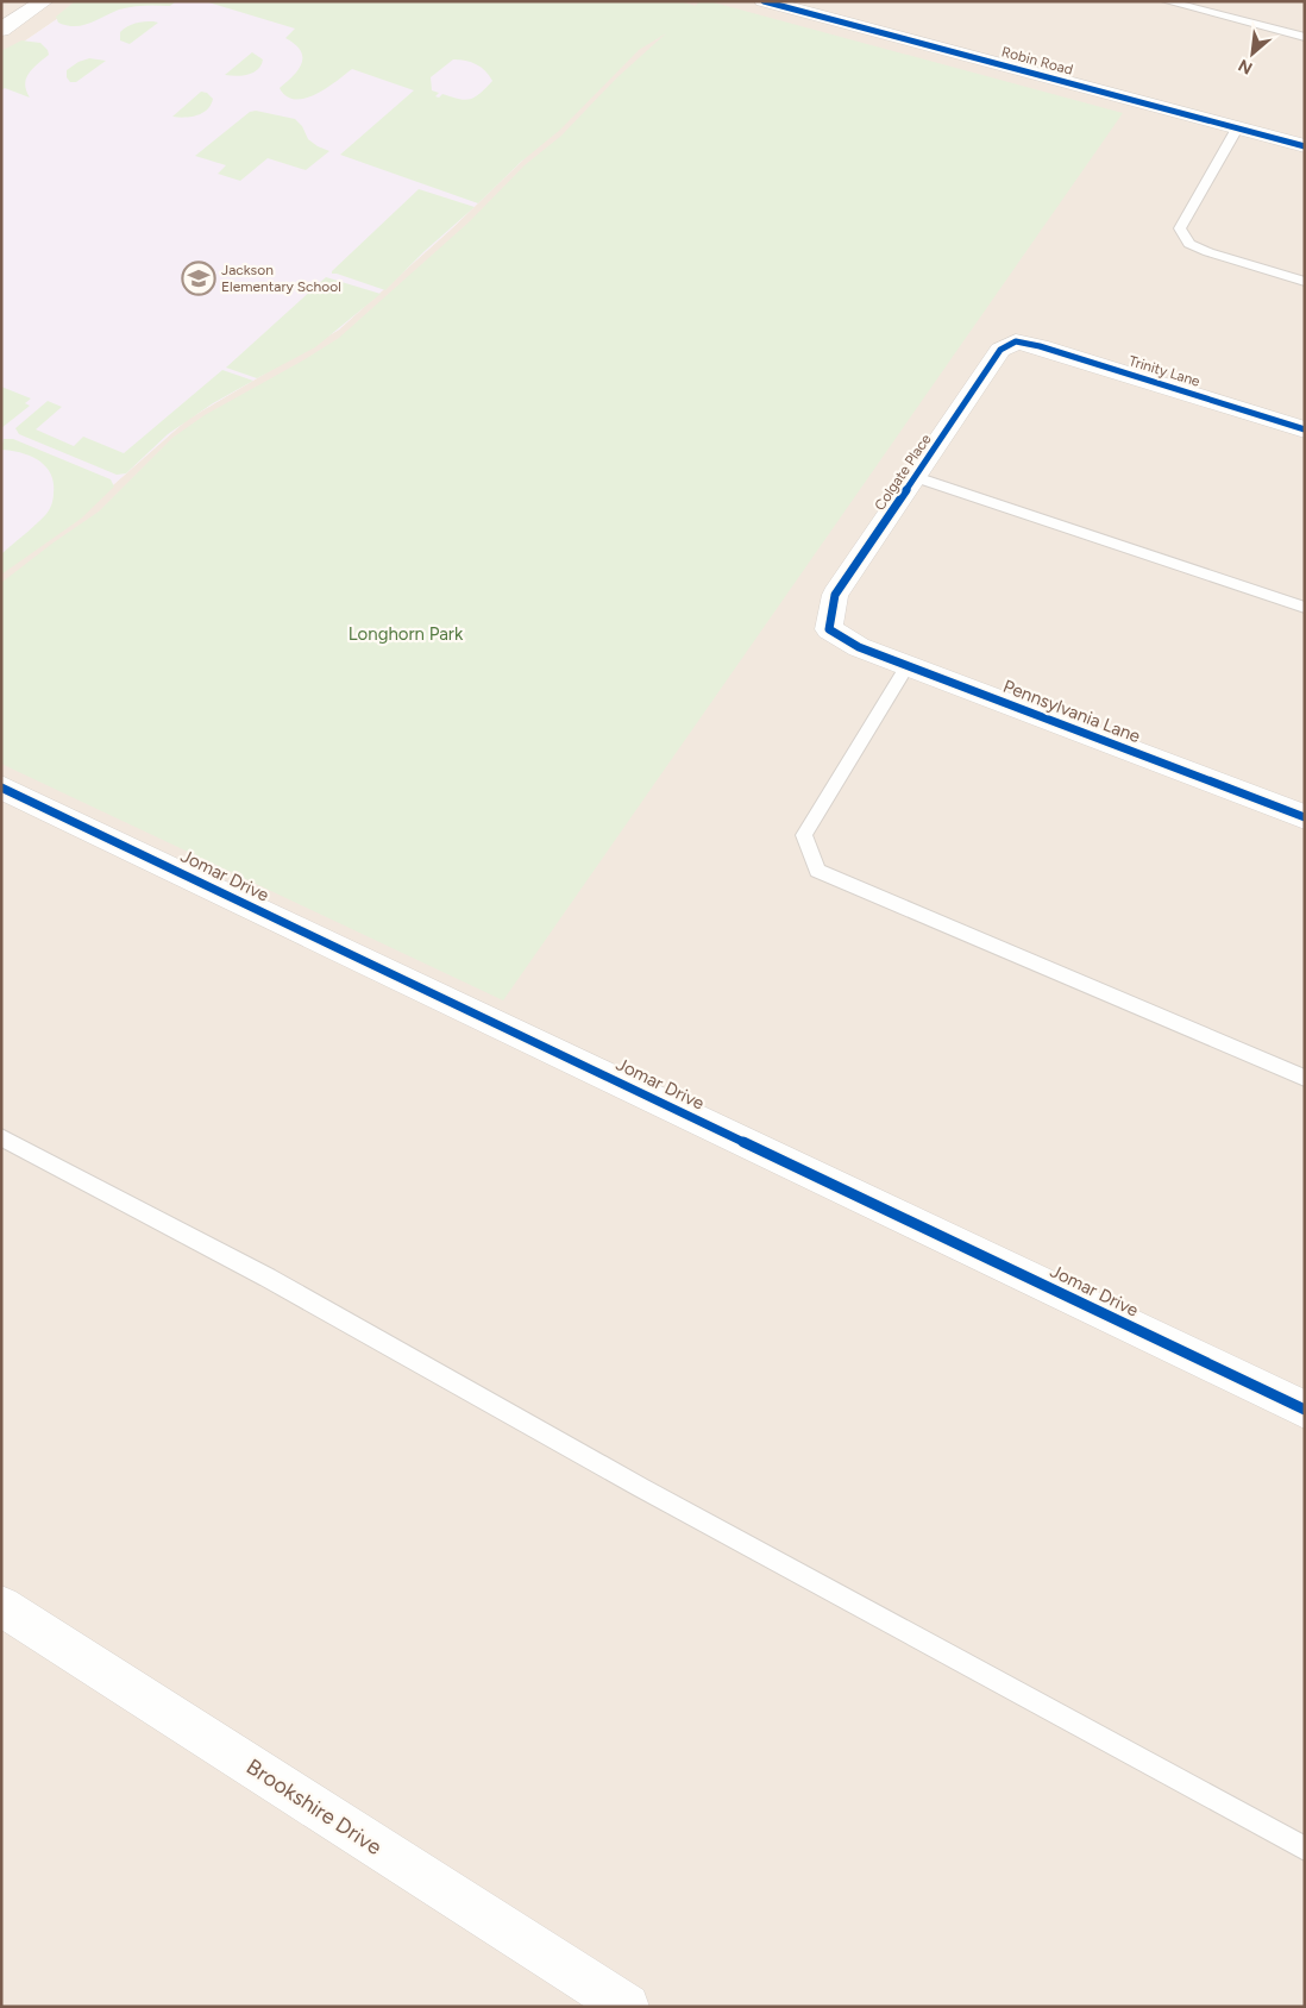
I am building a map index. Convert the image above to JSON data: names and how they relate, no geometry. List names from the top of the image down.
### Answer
{
  "streets": {
    "street": [
      "Robin Road",
      "Trinity Lane",
      "Colgate Place",
      "Pennsylvania Lane",
      "Jomar Drive",
      "Brookshire Drive"
    ]
  },
  "crossings": [
    ["Trinity Lane", "Colgate Place"],
    ["Colgate Place", "Pennsylvania Lane"]
  ],
  "parks": ["Longhorn Park"],
  "places": {
    "school or university": ["Jackson Elementary School"]
  },
  "north": "bottom left"
}
